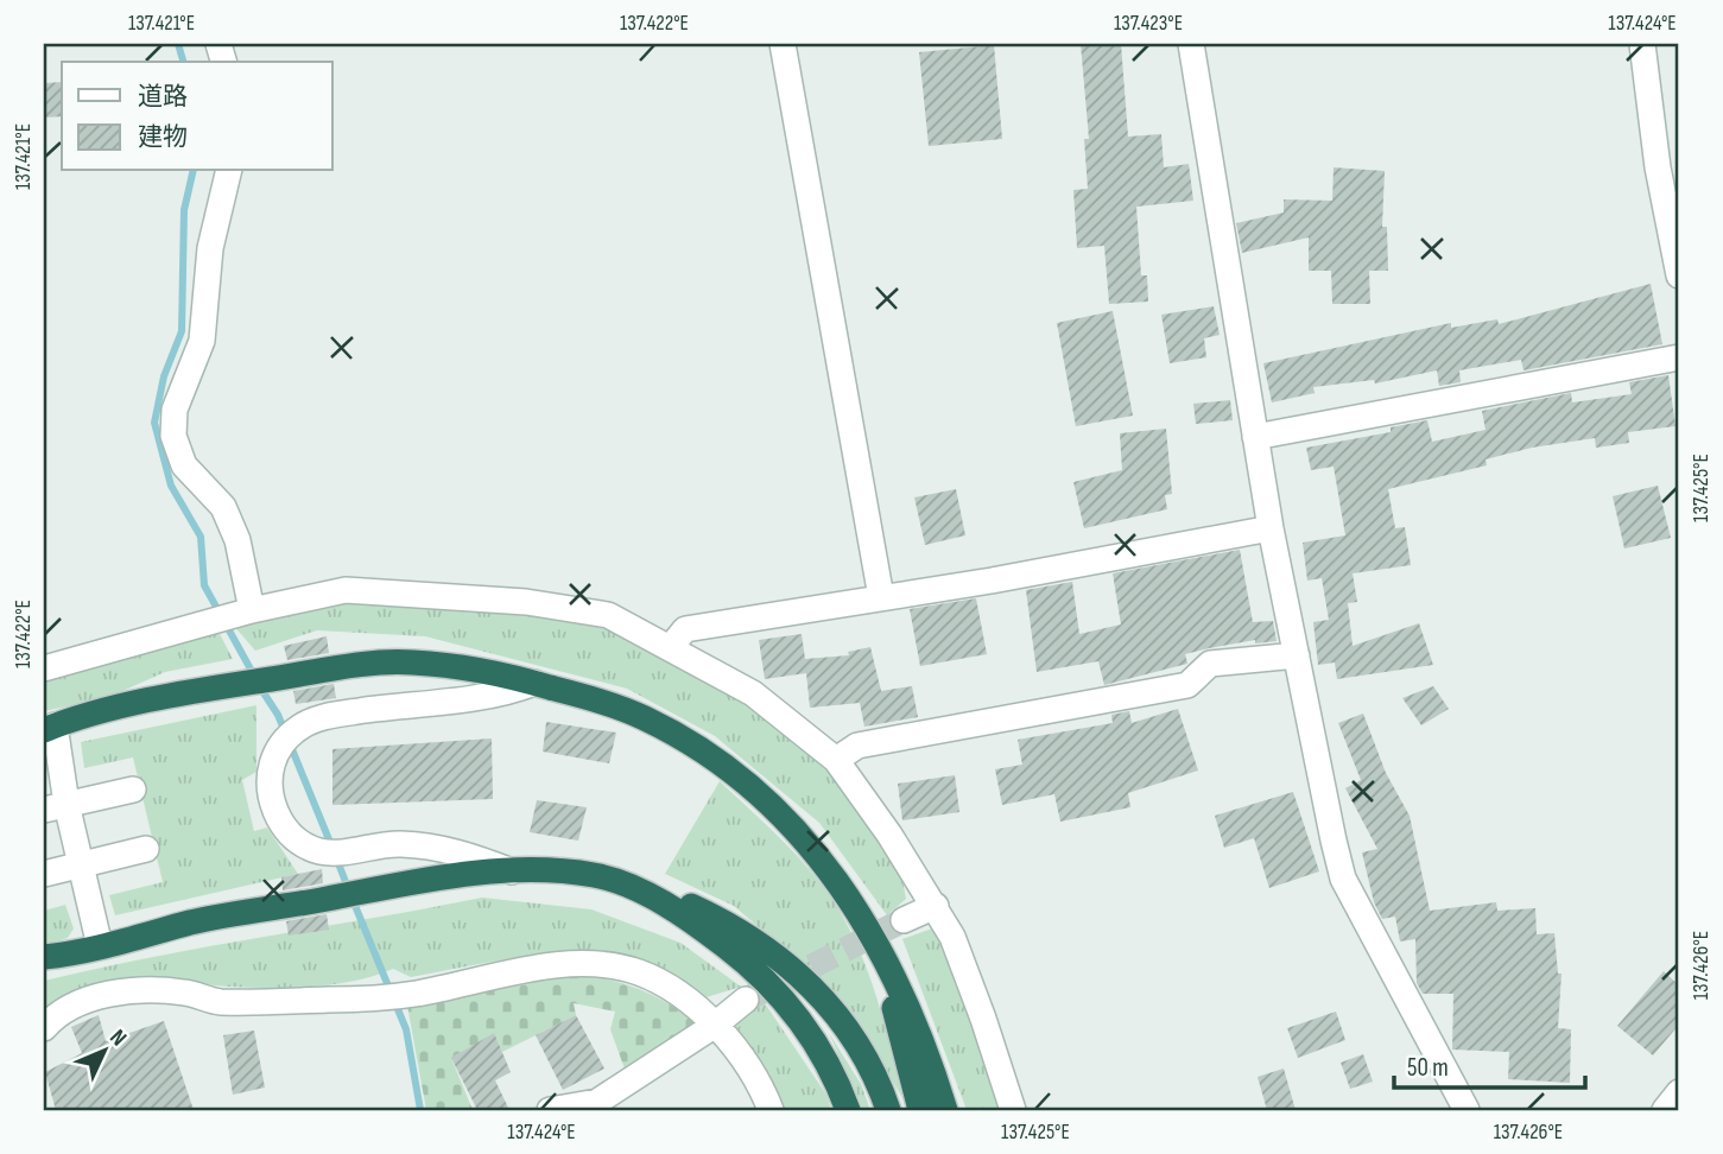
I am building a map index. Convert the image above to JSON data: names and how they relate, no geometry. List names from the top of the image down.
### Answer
{
  "legend": ["道路", "建物"],
  "scale_bar": "50 m",
  "north": "top right",
  "coordinates": [
    "137.421°E",
    "137.422°E",
    "137.423°E",
    "137.424°E",
    "137.425°E",
    "137.426°E"
  ]
}
